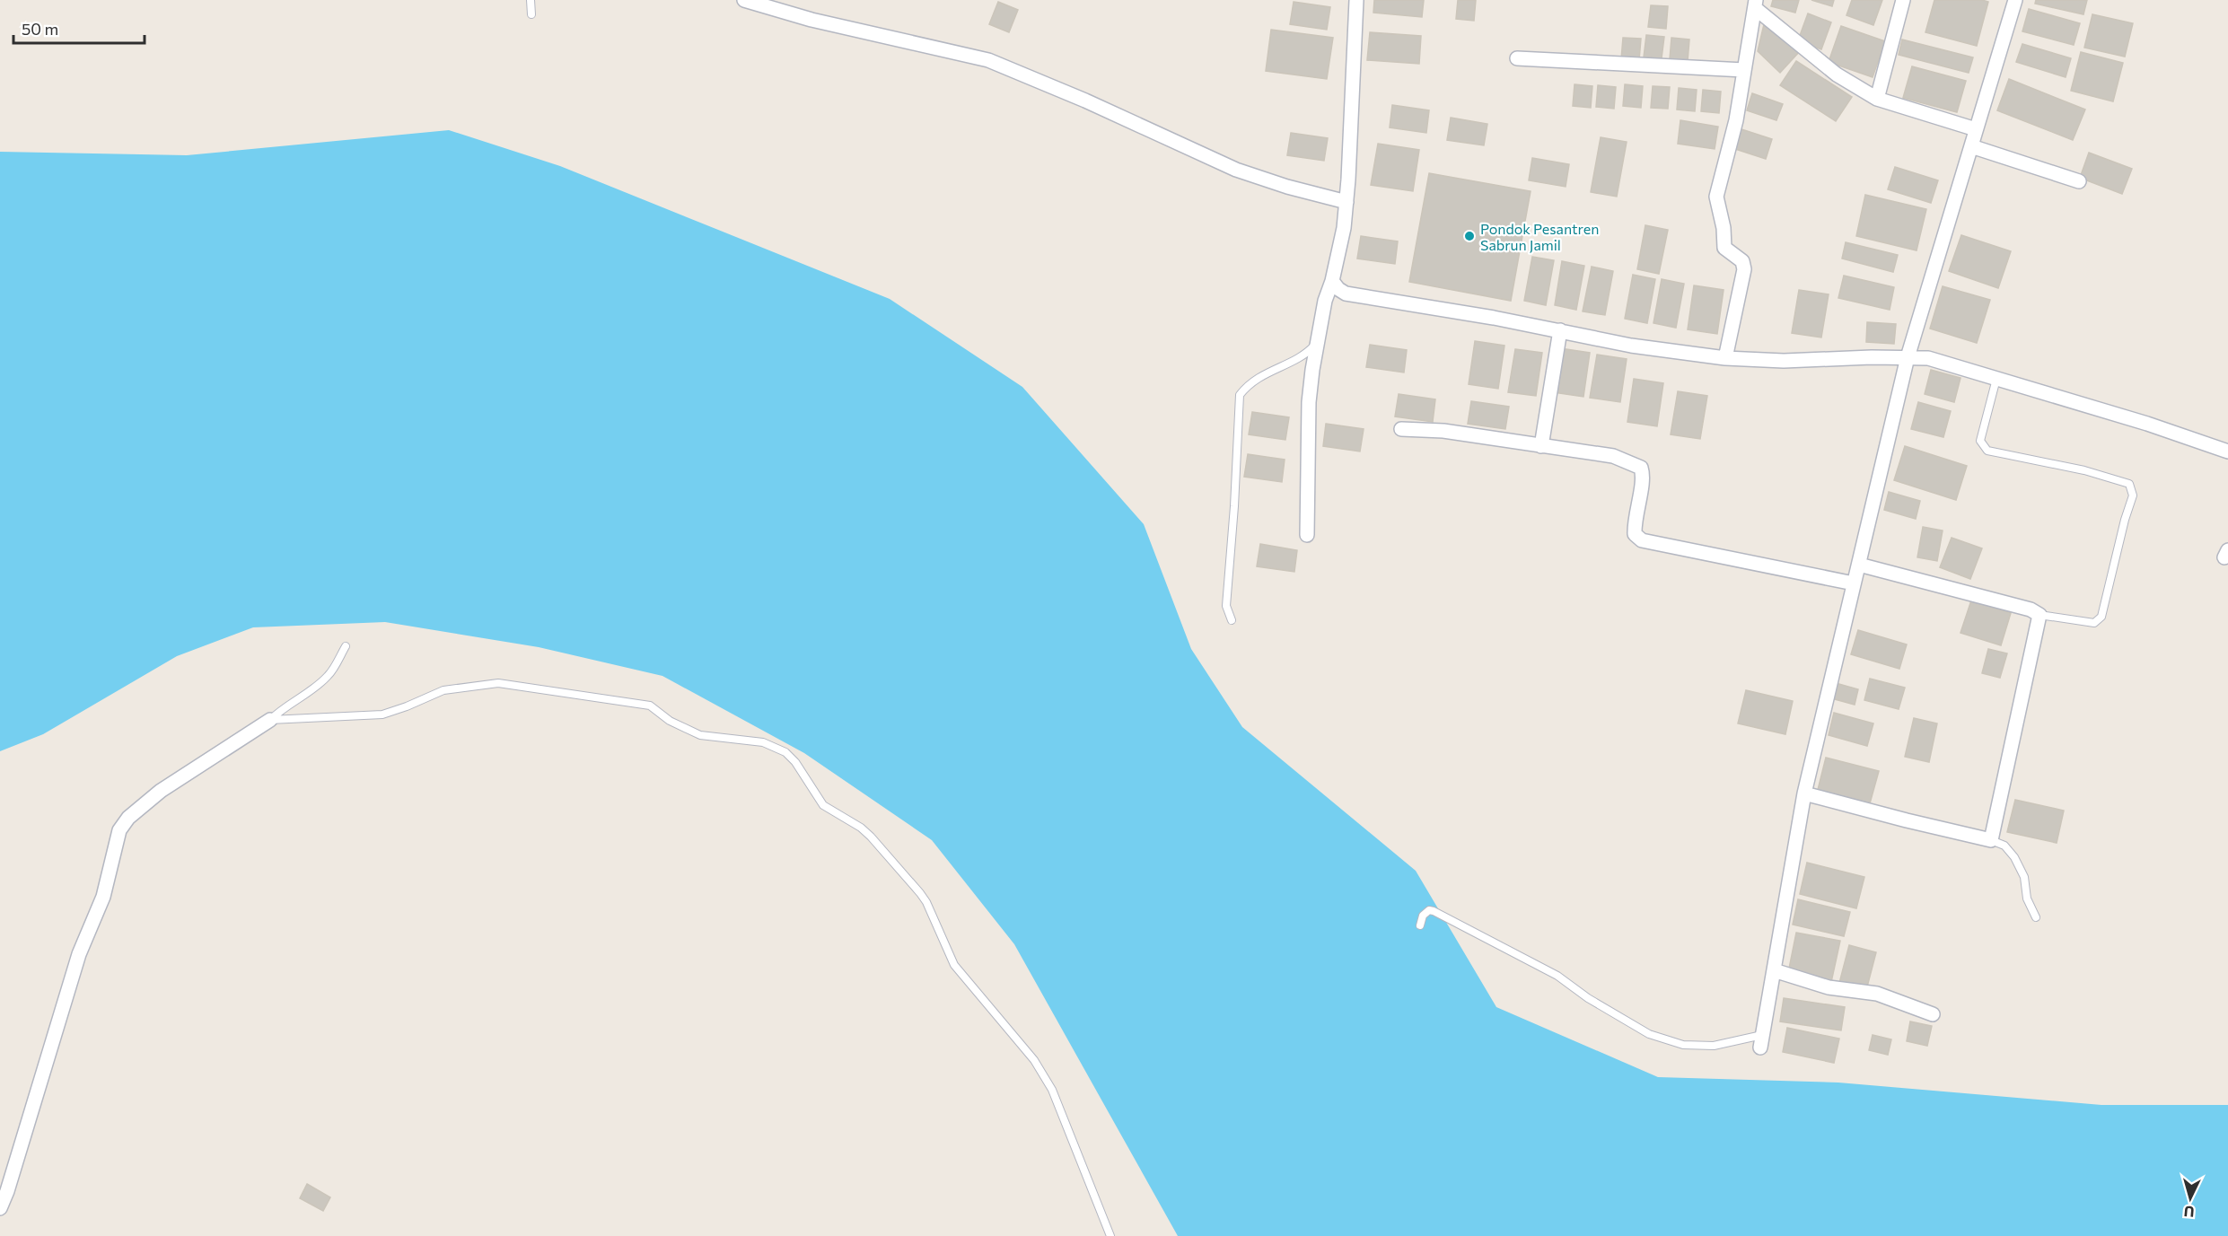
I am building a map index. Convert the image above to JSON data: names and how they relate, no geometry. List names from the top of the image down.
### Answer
{
  "places": ["Pondok Pesantren Sabrun Jamil"],
  "scale_bar": "50 m",
  "north": "bottom"
}
